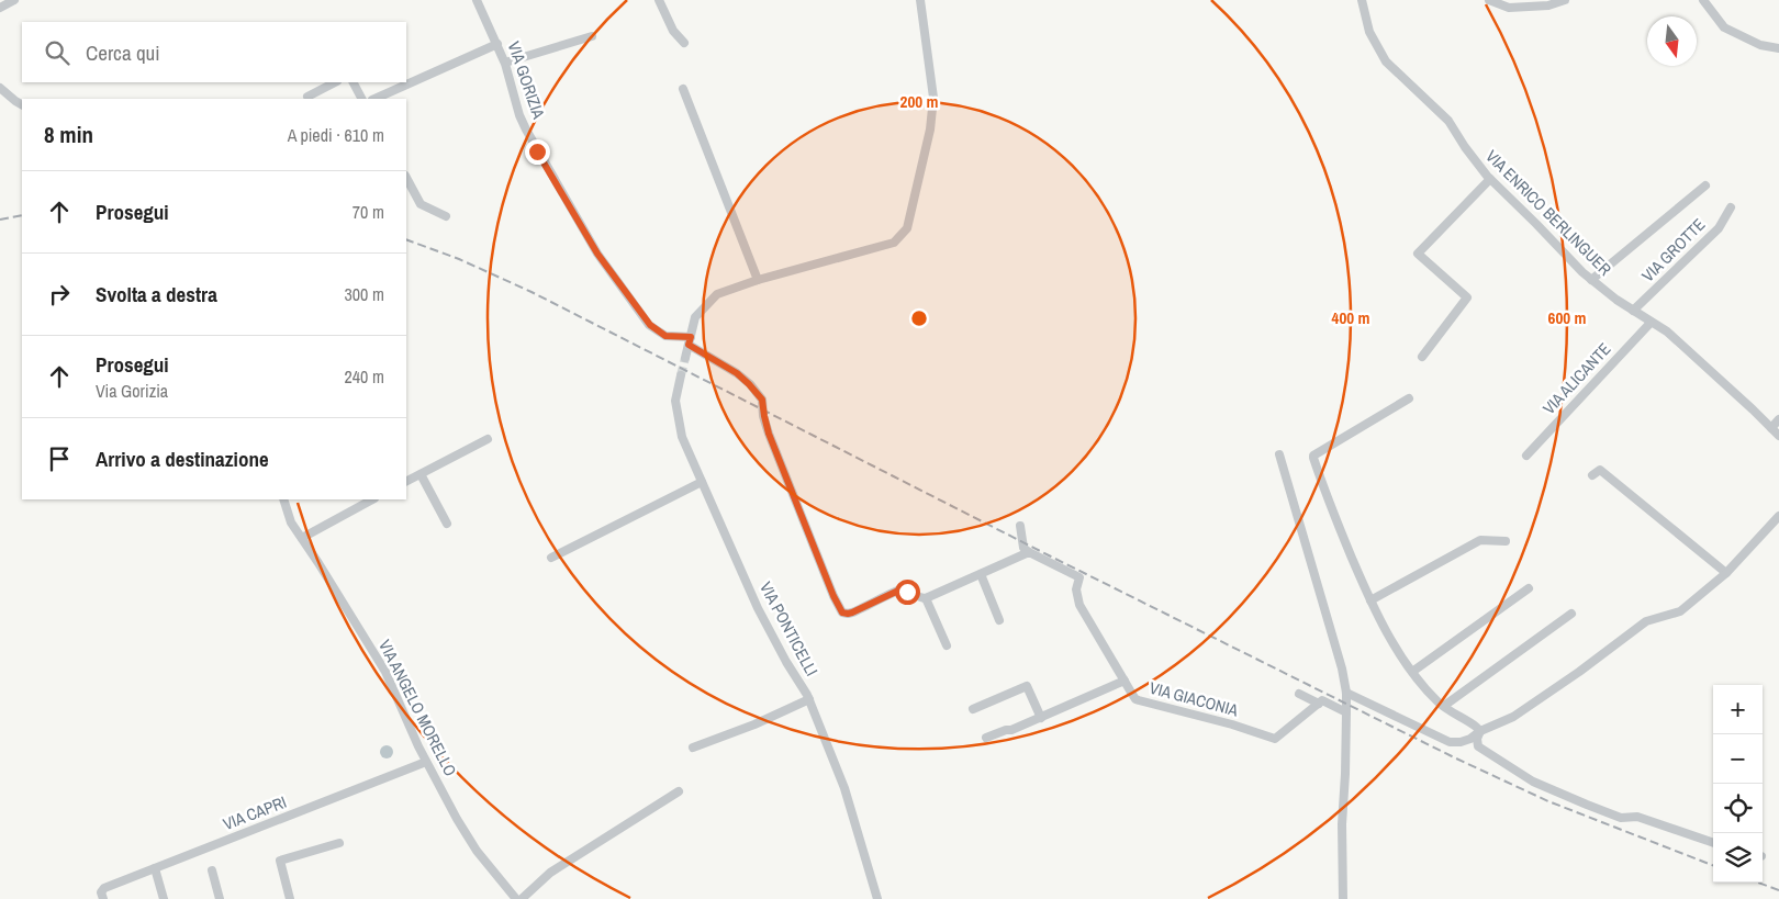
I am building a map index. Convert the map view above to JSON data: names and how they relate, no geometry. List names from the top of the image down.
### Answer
{
  "streets": {
    "street": [
      "VIA GORIZIA",
      "VIA ENRICO BERLINGUER",
      "VIA GROTTE",
      "VIA ALICANTE",
      "VIA PONTICELLI",
      "VIA GIACONIA",
      "VIA ANGELO MORELLO",
      "VIA CAPRI"
    ]
  },
  "crossings": [
    ["VIA ENRICO BERLINGUER", "VIA GROTTE"],
    ["VIA ENRICO BERLINGUER", "VIA ALICANTE"],
    ["VIA ANGELO MORELLO", "VIA CAPRI"]
  ],
  "north": "bottom",
  "page": {
    "search": "Cerca qui",
    "heading": ["8 min", "A piedi · 610 m"],
    "list": [
      ["Prosegui", "70 m"],
      ["Svolta a destra", "300 m"],
      ["Prosegui", "Via Gorizia", "240 m"],
      "Arrivo a destinazione"
    ],
    "map_buttons": ["+", "−"]
  },
  "rings": ["200 m", "400 m", "600 m"]
}
